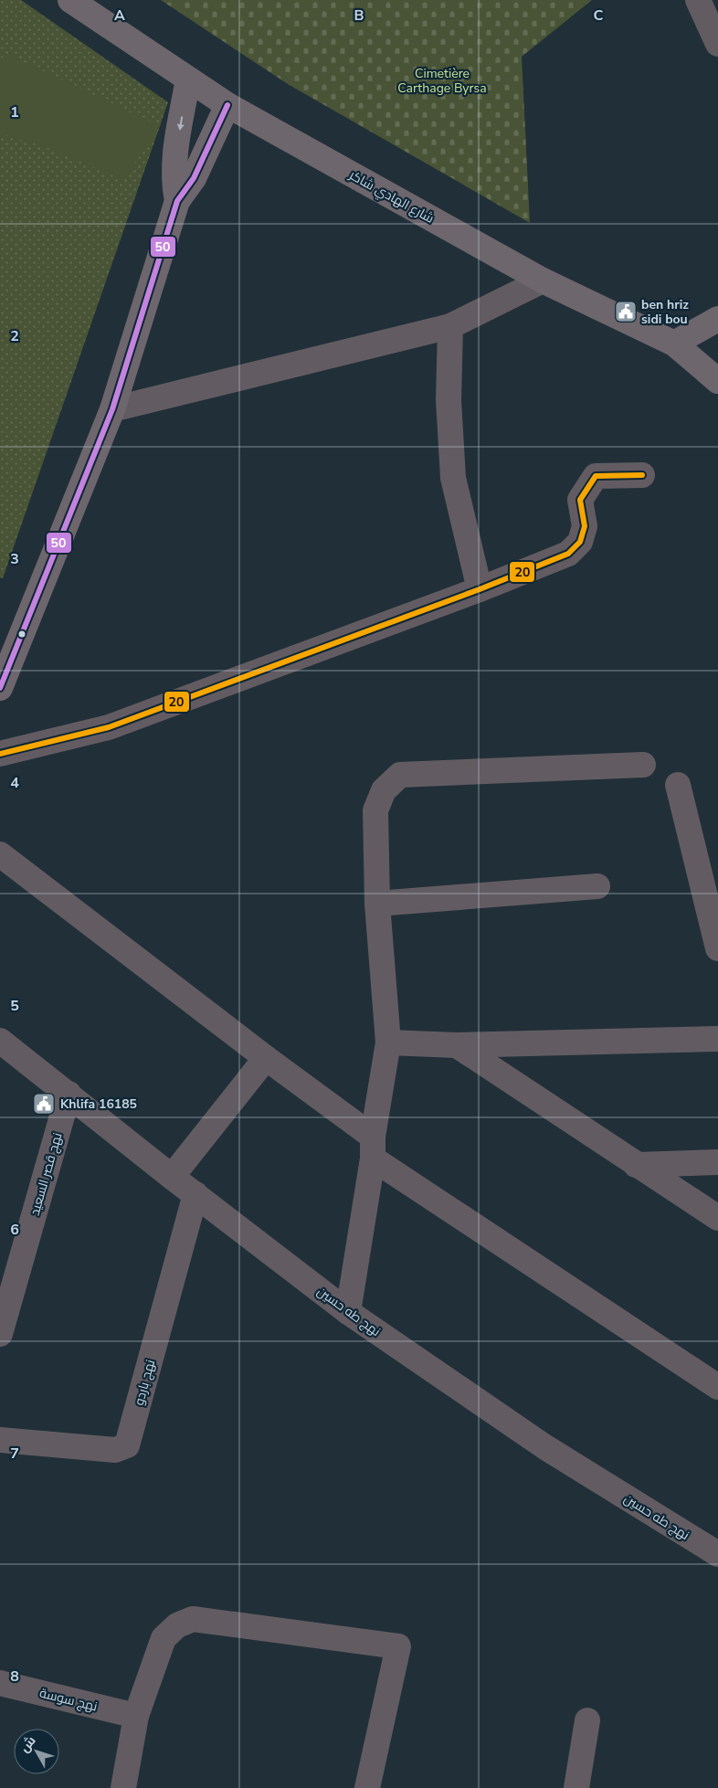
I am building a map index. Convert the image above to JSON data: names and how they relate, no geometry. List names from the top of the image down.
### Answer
{
  "streets": {
    "street": [
      "شارع الهادي شاكر",
      "نهج قصر السعيد",
      "نهج طه حسين",
      "نهج باردو",
      "نهج سوسة"
    ]
  },
  "crossings": [
    ["نهج قصر السعيد", "نهج طه حسين"],
    ["نهج طه حسين", "نهج باردو"]
  ],
  "parks": ["Cimetière Carthage Byrsa"],
  "places": {
    "public building": ["ben hriz sidi bou", "Khlifa 16185"]
  },
  "lines": ["transit line 50", "transit line 20"],
  "north": "top left",
  "grid": {
    "columns": ["A", "B", "C"],
    "rows": [
      "1",
      "2",
      "3",
      "4",
      "5",
      "6",
      "7",
      "8"
    ]
  }
}
